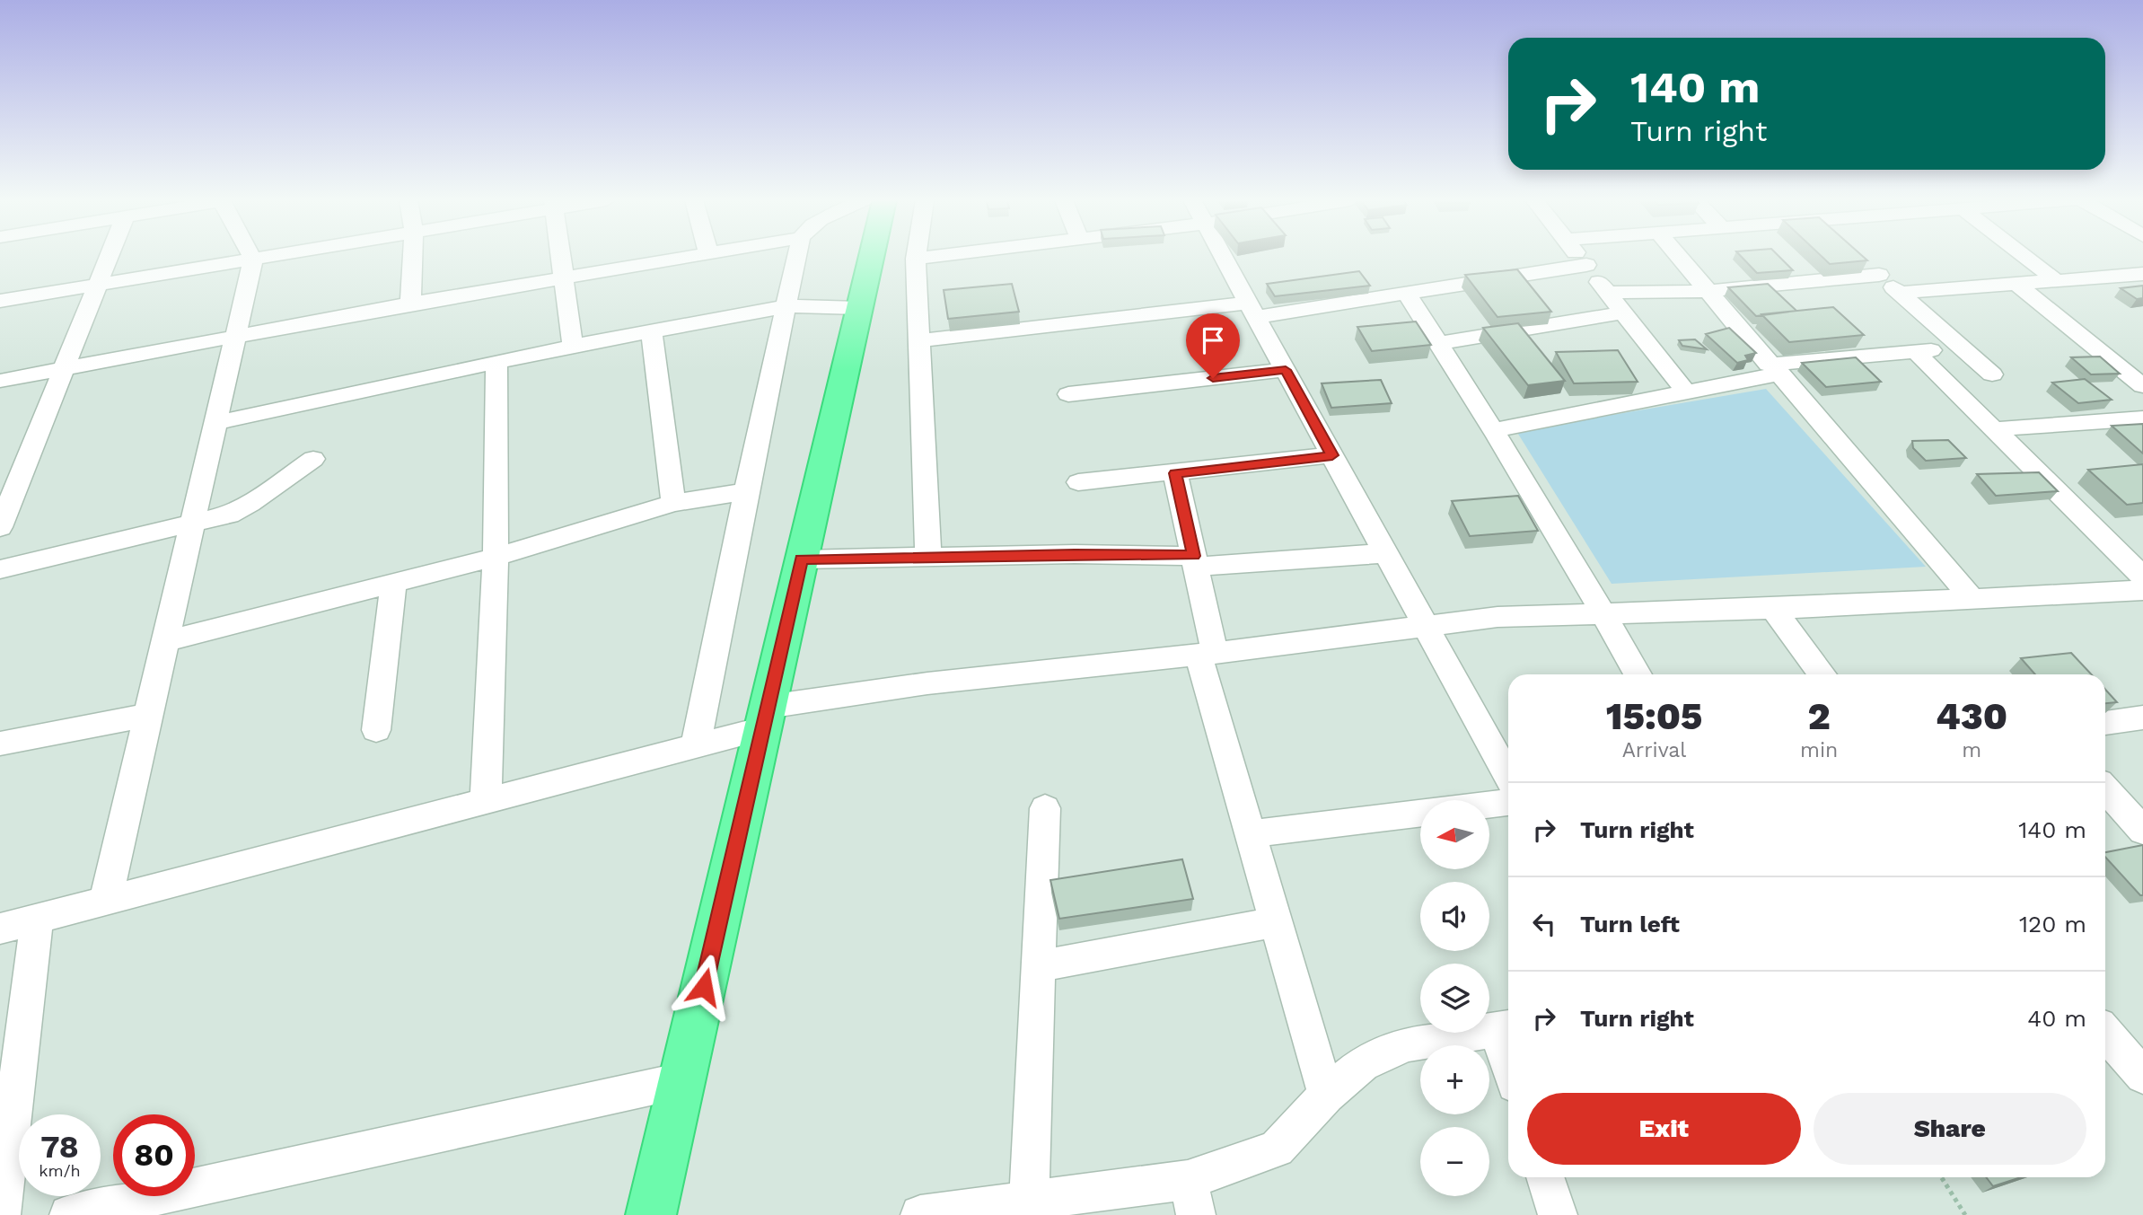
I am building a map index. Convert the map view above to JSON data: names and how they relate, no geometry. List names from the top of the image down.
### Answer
{
  "north": "left",
  "page": {
    "turn": ["140 m", "Turn right"],
    "eta": [
      "15:05",
      "Arrival",
      "2",
      "min",
      "430",
      "m"
    ],
    "list": [
      {
        "name": "Turn right",
        "value": "140 m"
      },
      {
        "name": "Turn left",
        "value": "120 m"
      },
      {
        "name": "Turn right",
        "value": "40 m"
      }
    ],
    "map_buttons": ["+", "−"],
    "buttons": ["Exit", "Share"],
    "speed": "78 km/h",
    "limit": "80"
  }
}
